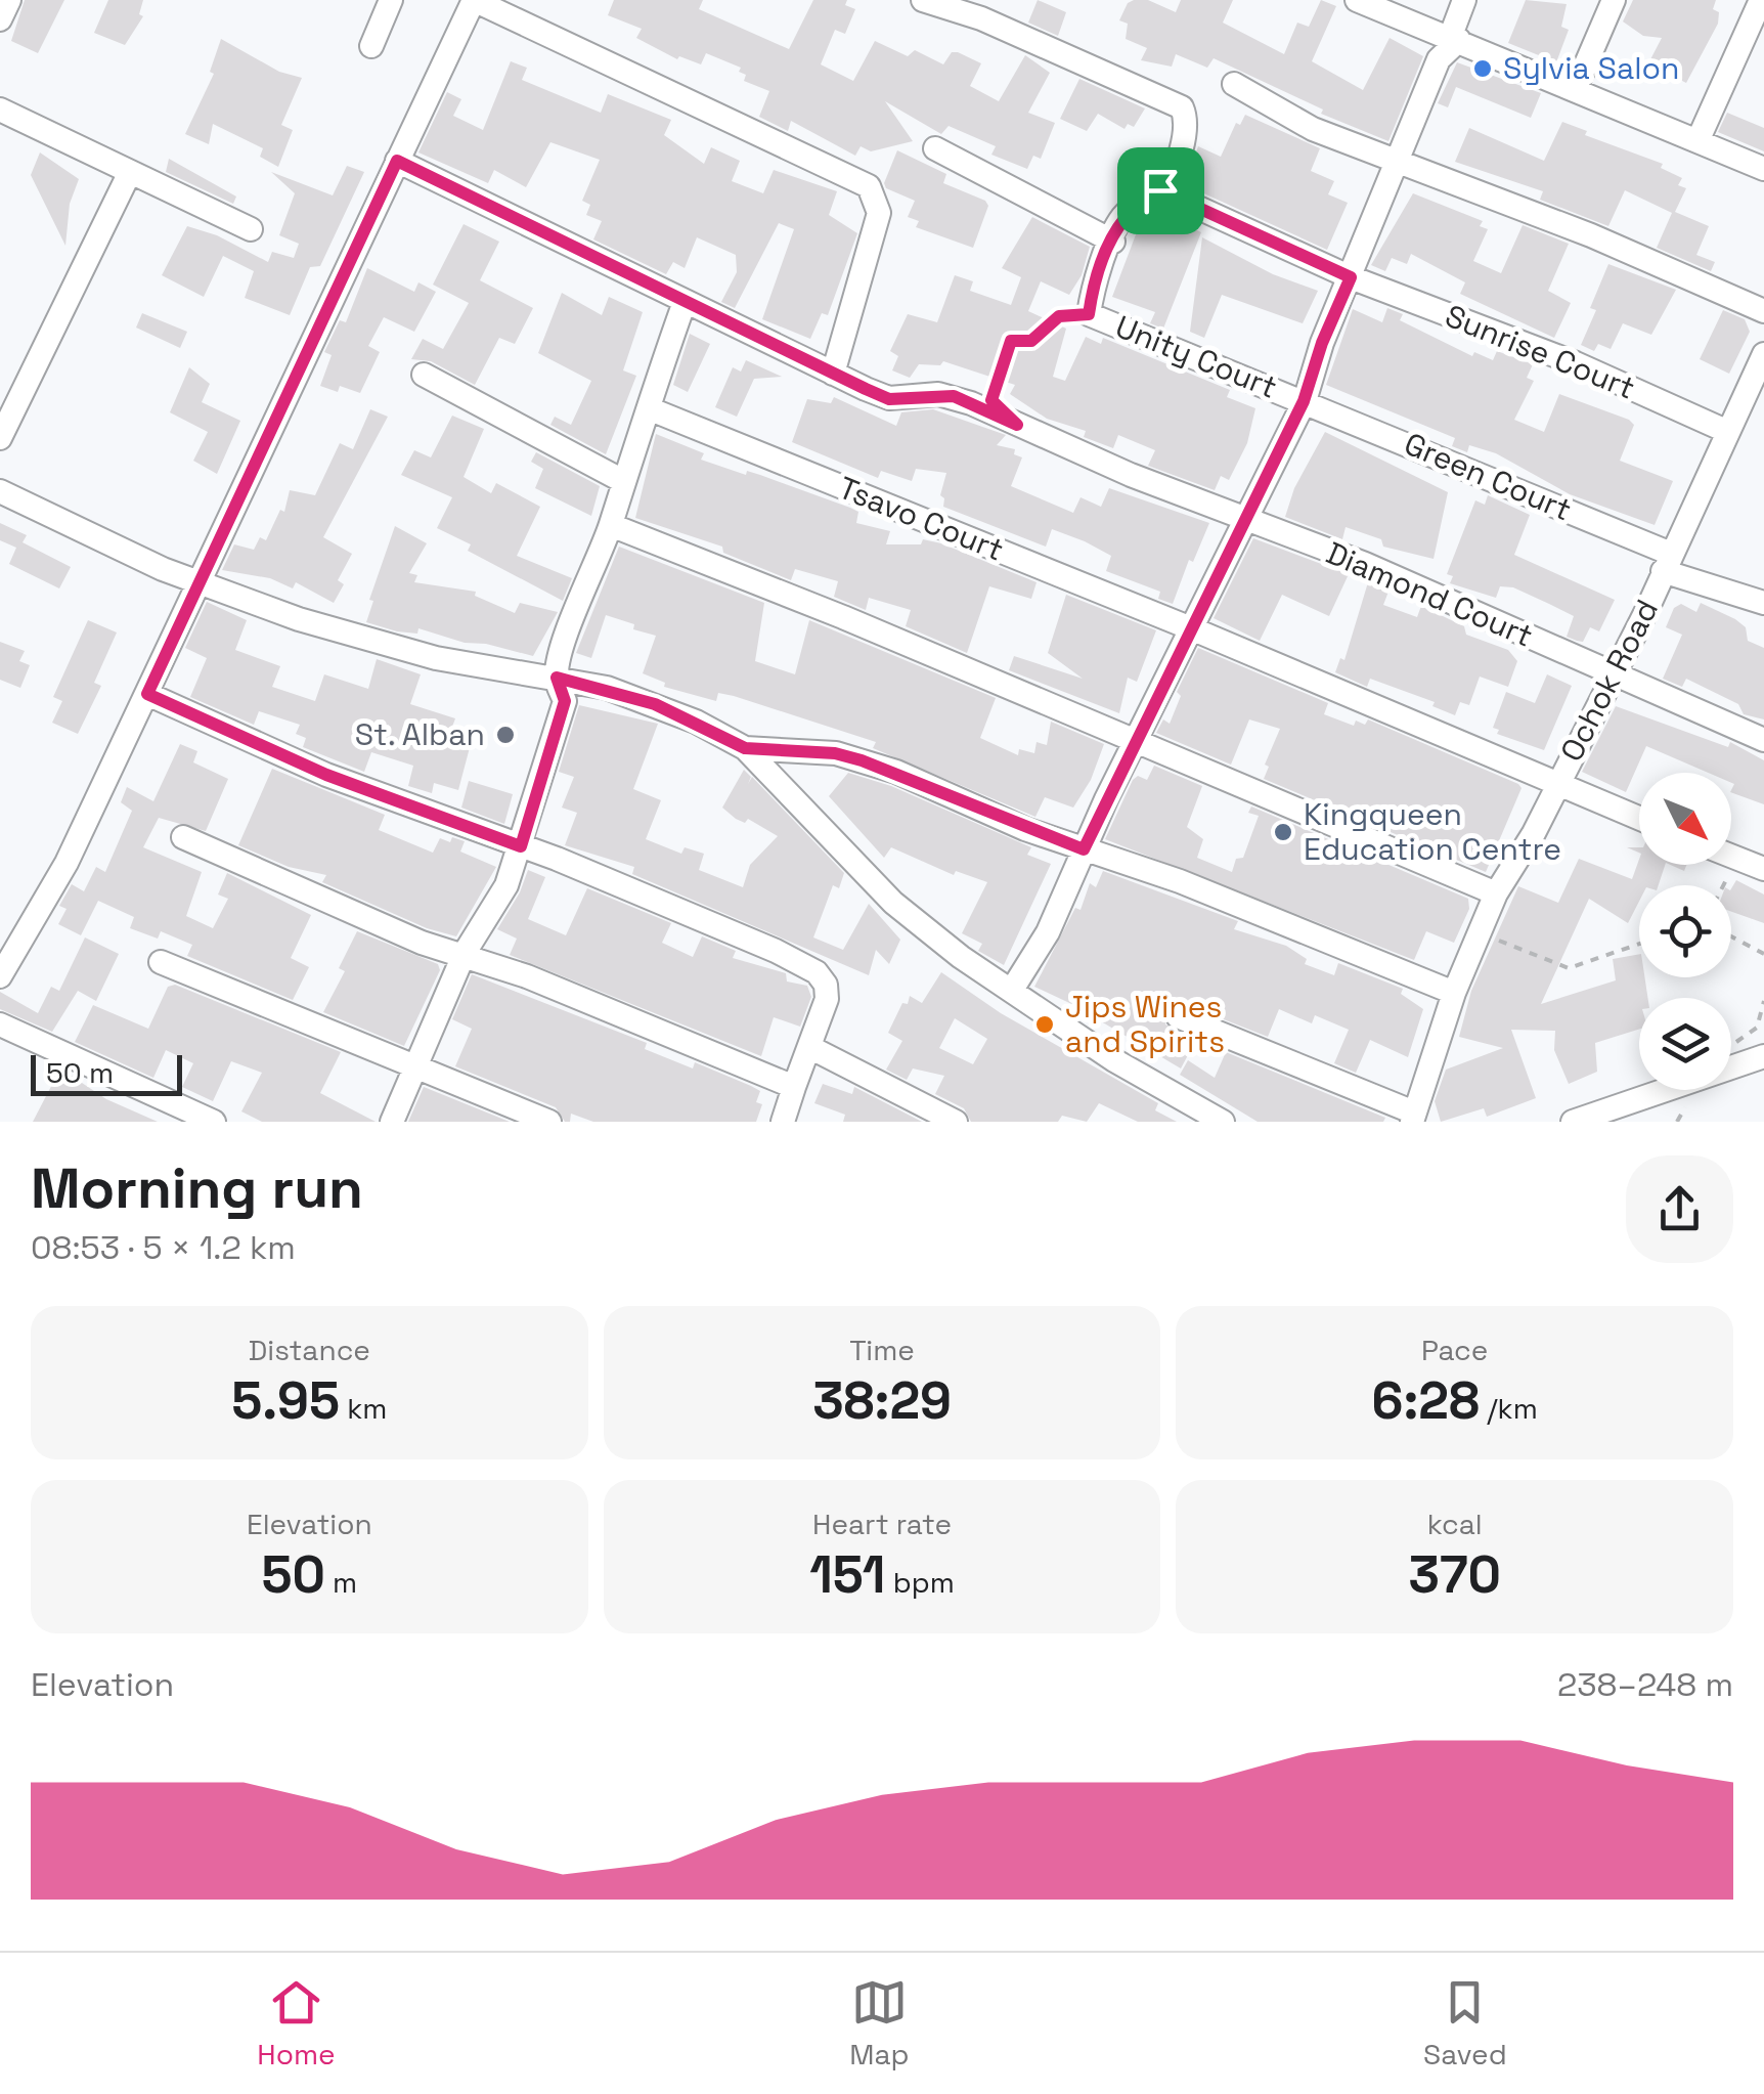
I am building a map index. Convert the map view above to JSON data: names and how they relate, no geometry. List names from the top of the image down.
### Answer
{
  "streets": {
    "street": [
      "Sunrise Court",
      "Unity Court",
      "Green Court",
      "Tsavo Court",
      "Diamond Court",
      "Ochok Road"
    ]
  },
  "crossings": [
    ["Sunrise Court", "Ochok Road"],
    ["Unity Court", "Green Court"],
    ["Green Court", "Ochok Road"],
    ["Tsavo Court", "Ochok Road"],
    ["Diamond Court", "Ochok Road"]
  ],
  "places": [
    "Sylvia Salon",
    "St. Alban",
    "Kingqueen Education Centre",
    "Jips Wines and Spirits"
  ],
  "scale_bar": "50 m",
  "north": "bottom right",
  "page": {
    "scale": "50 m",
    "heading": ["Morning run", "08:53 · 5 × 1.2 km"],
    "stats": [
      ["Distance", "5.95 km"],
      ["Time", "38:29"],
      ["Pace", "6:28 /km"],
      ["Elevation", "50 m"],
      ["Heart rate", "151 bpm"],
      ["kcal", "370"]
    ],
    "chart": ["Elevation", "238–248 m"],
    "tabs": ["Home", "Map", "Saved"]
  }
}
